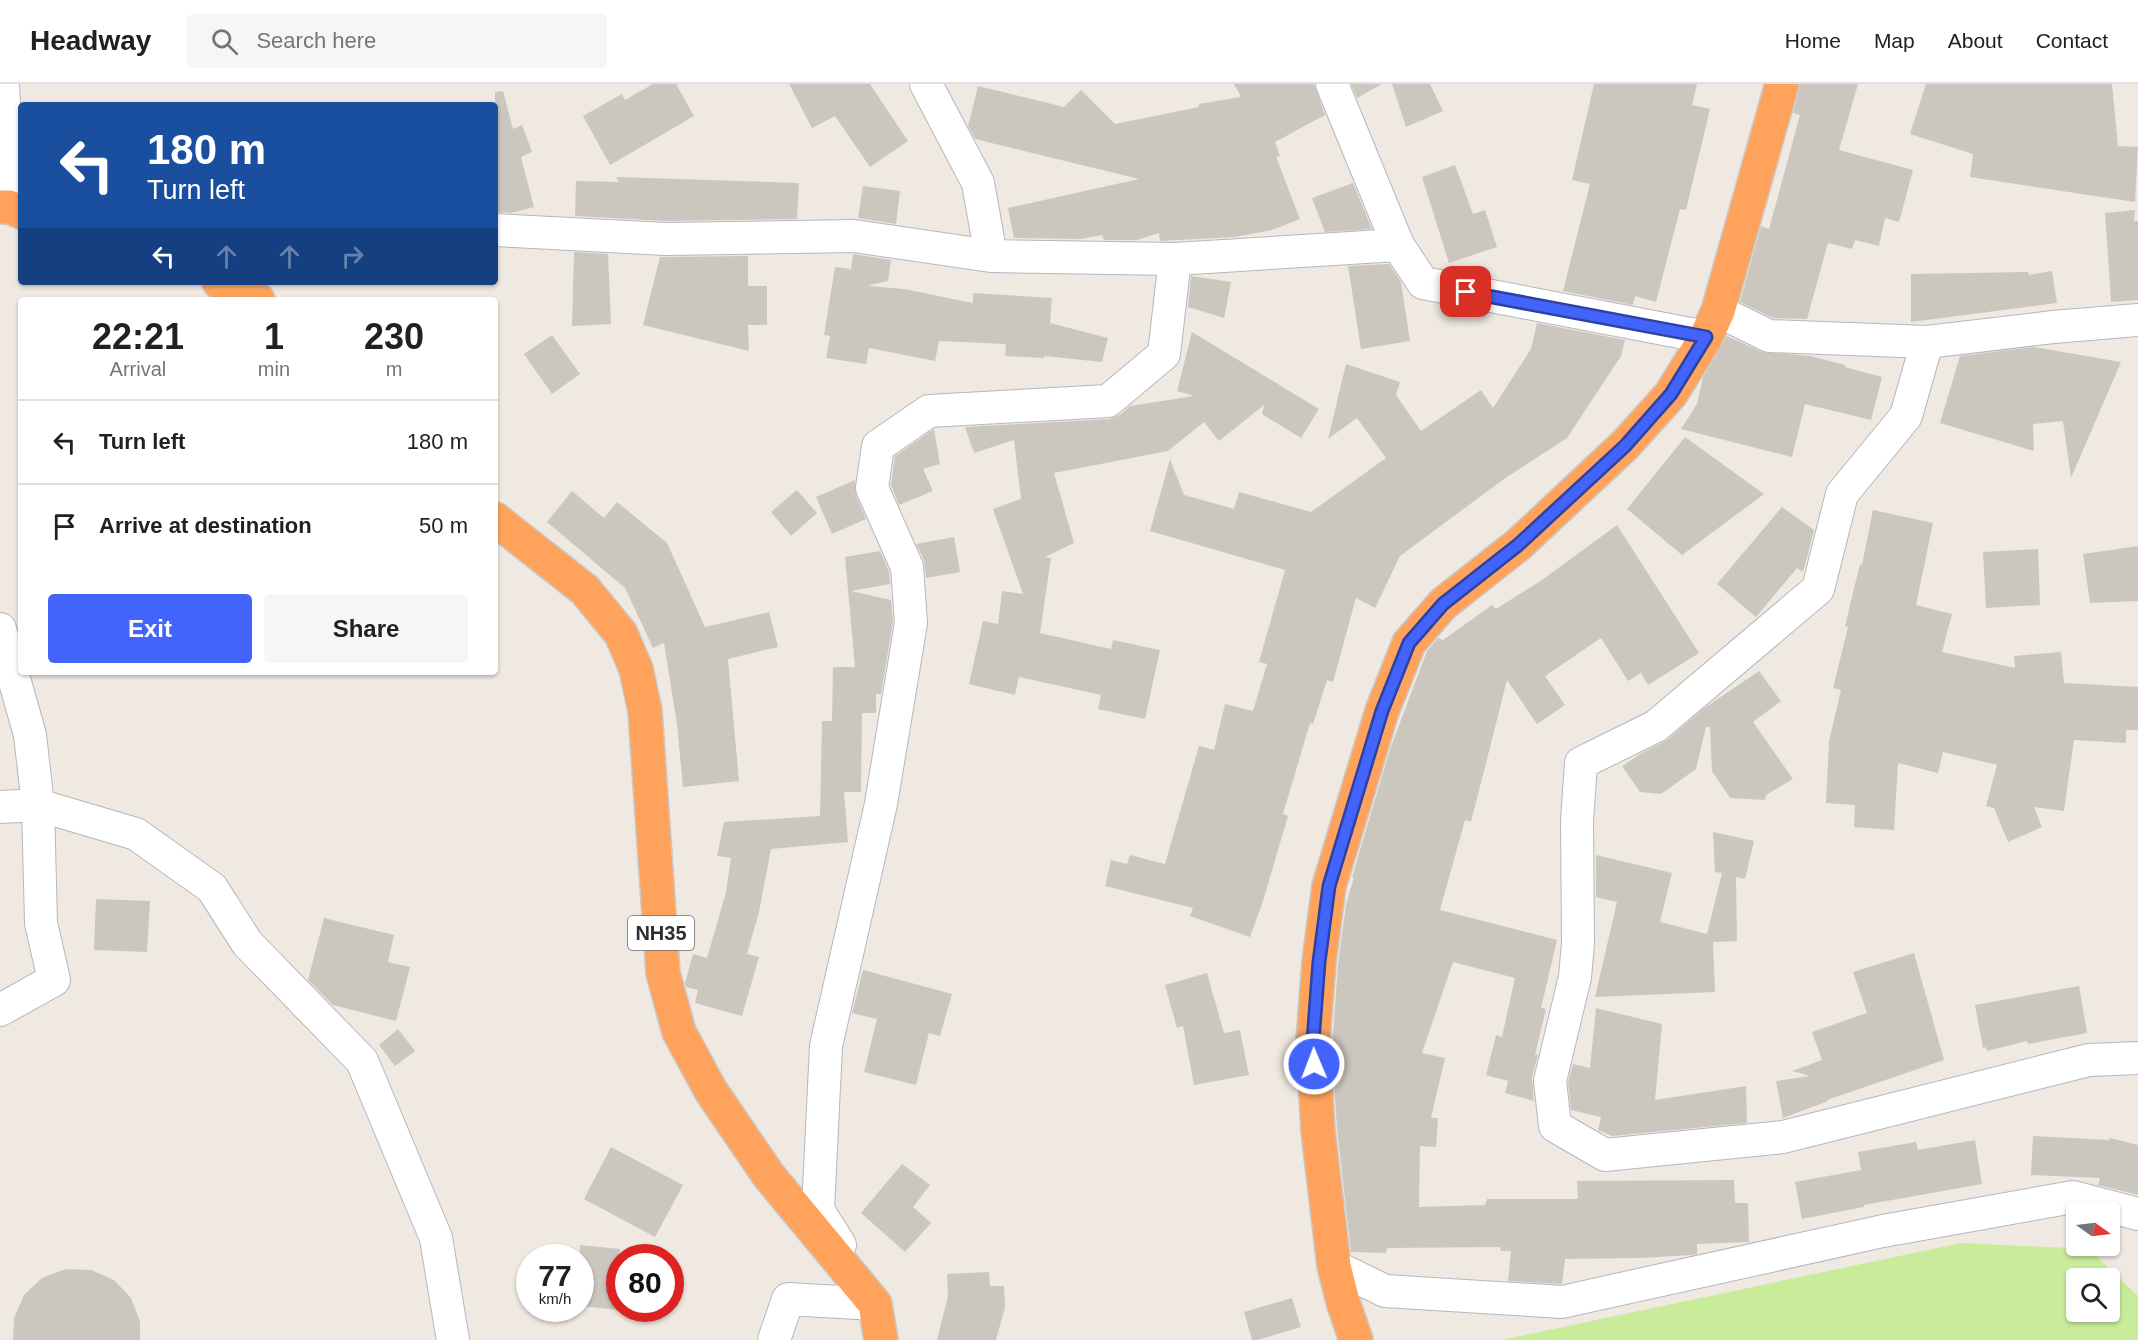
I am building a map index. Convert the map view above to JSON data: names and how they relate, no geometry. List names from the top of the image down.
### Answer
{
  "streets": {
    "highway": ["NH35"]
  },
  "north": "right",
  "page": {
    "header": "Headway",
    "search": "Search here",
    "nav": [
      "Home",
      "Map",
      "About",
      "Contact"
    ],
    "turn": ["180 m", "Turn left"],
    "eta": [
      "22:21",
      "Arrival",
      "1",
      "min",
      "230",
      "m"
    ],
    "list": [
      {
        "name": "Turn left",
        "value": "180 m"
      },
      {
        "name": "Arrive at destination",
        "value": "50 m"
      }
    ],
    "buttons": ["Exit", "Share"],
    "speed": "77 km/h",
    "limit": "80"
  }
}
